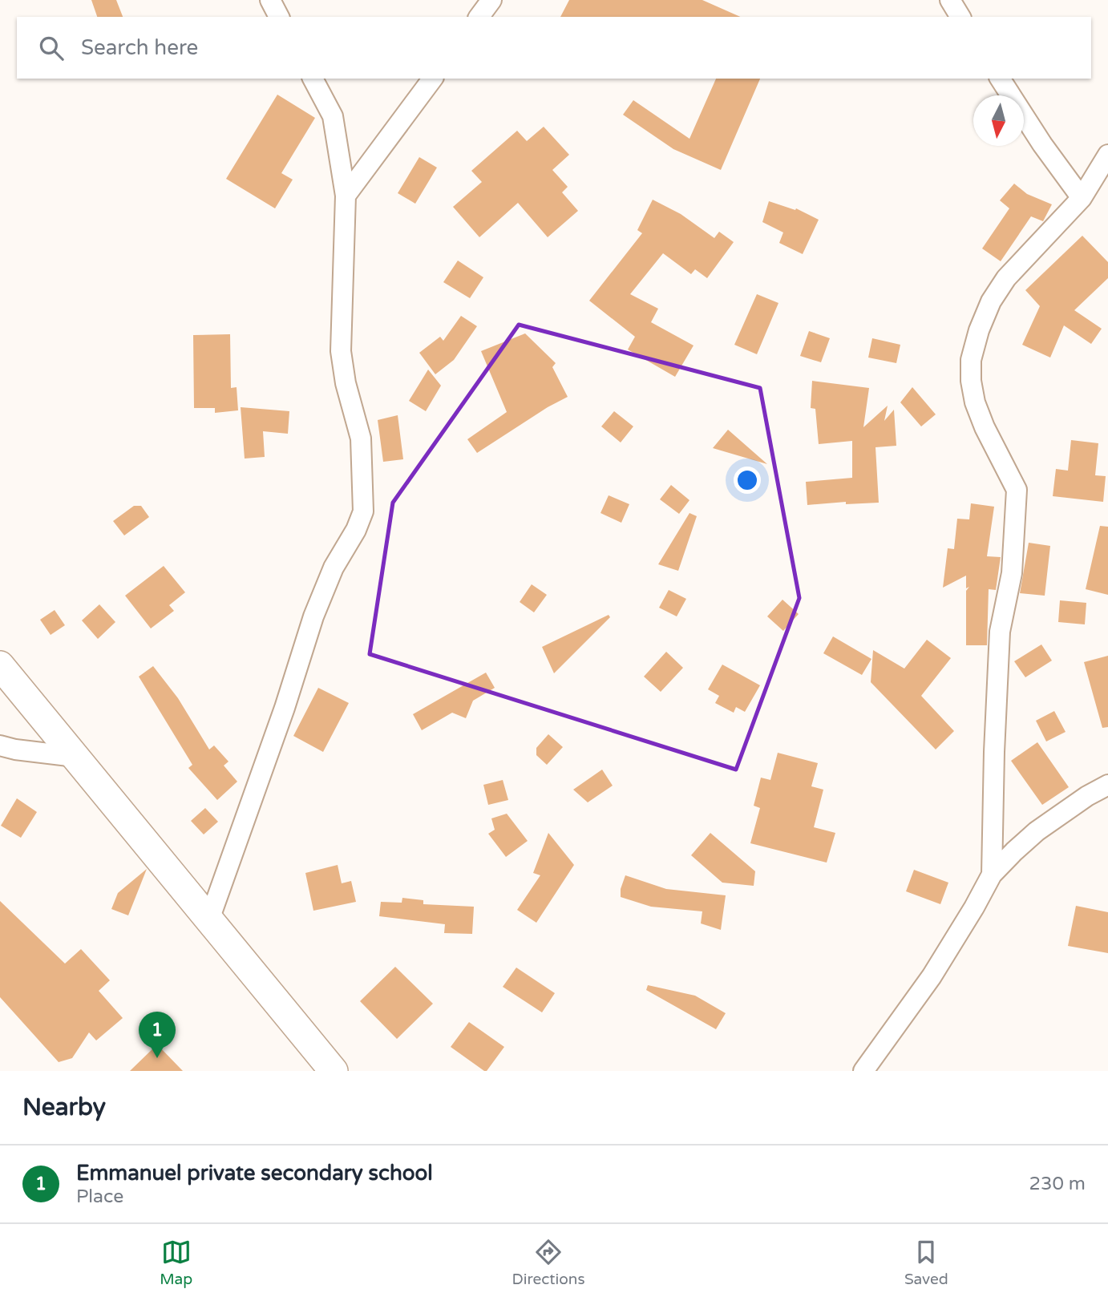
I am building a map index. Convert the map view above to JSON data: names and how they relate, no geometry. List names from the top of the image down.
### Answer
{
  "north": "bottom",
  "page": {
    "search": "Search here",
    "pins": "1",
    "heading": "Nearby",
    "list": [
      {
        "mark": "1",
        "name": "Emmanuel private secondary school",
        "note": "Place",
        "value": "230 m"
      }
    ],
    "nav": ["Map", "Directions", "Saved"]
  }
}
